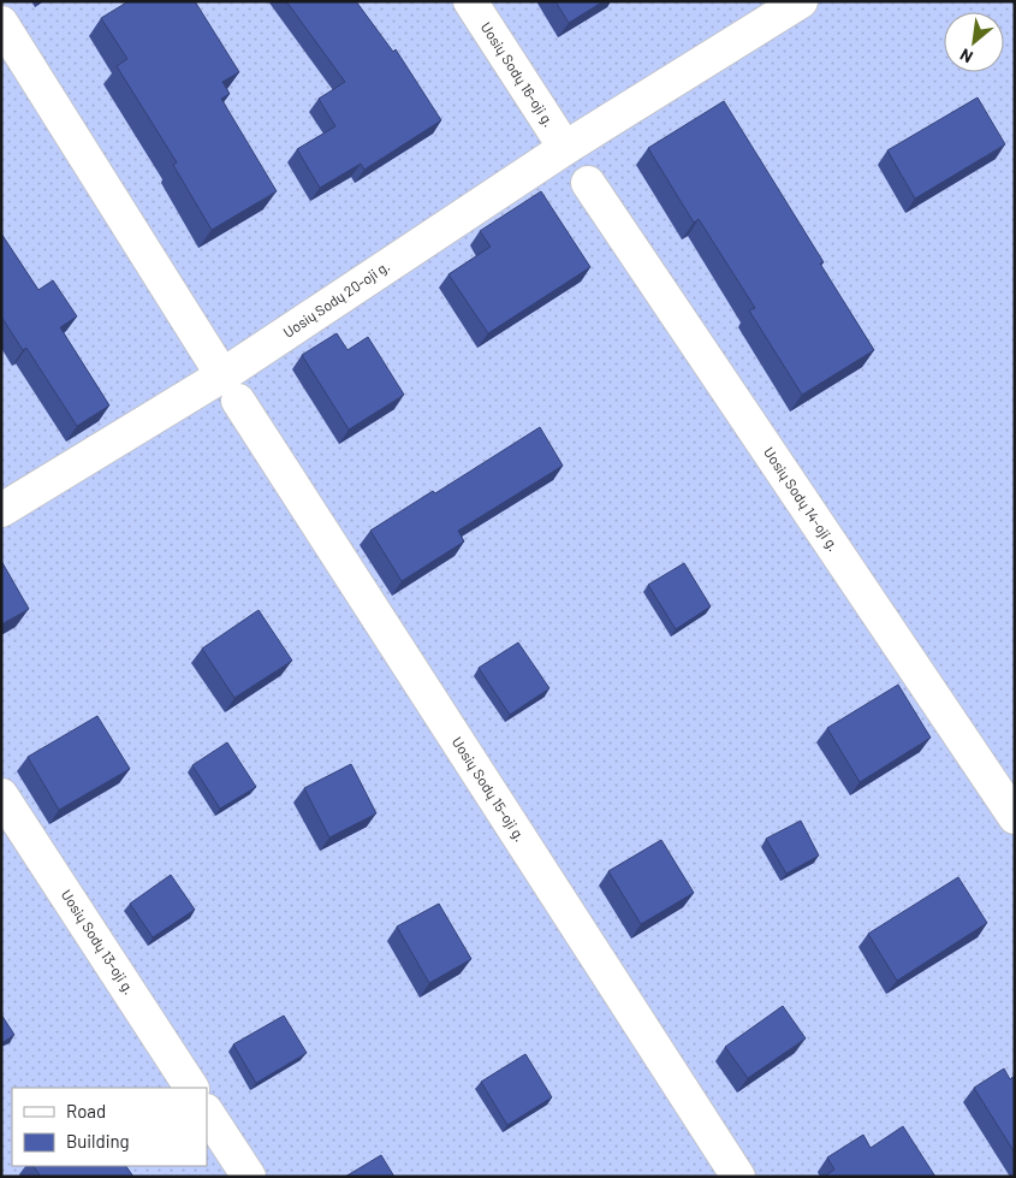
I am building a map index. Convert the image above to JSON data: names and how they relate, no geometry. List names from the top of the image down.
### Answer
{
  "streets": {
    "street": [
      "Uosių Sodų 16-oji g.",
      "Uosių Sodų 20-oji g.",
      "Uosių Sodų 14-oji g.",
      "Uosių Sodų 15-oji g.",
      "Uosių Sodų 13-oji g."
    ]
  },
  "crossings": [
    ["Uosių Sodų 16-oji g.", "Uosių Sodų 20-oji g."],
    ["Uosių Sodų 20-oji g.", "Uosių Sodų 15-oji g."]
  ],
  "legend": ["Road", "Building"],
  "north": "bottom left"
}
